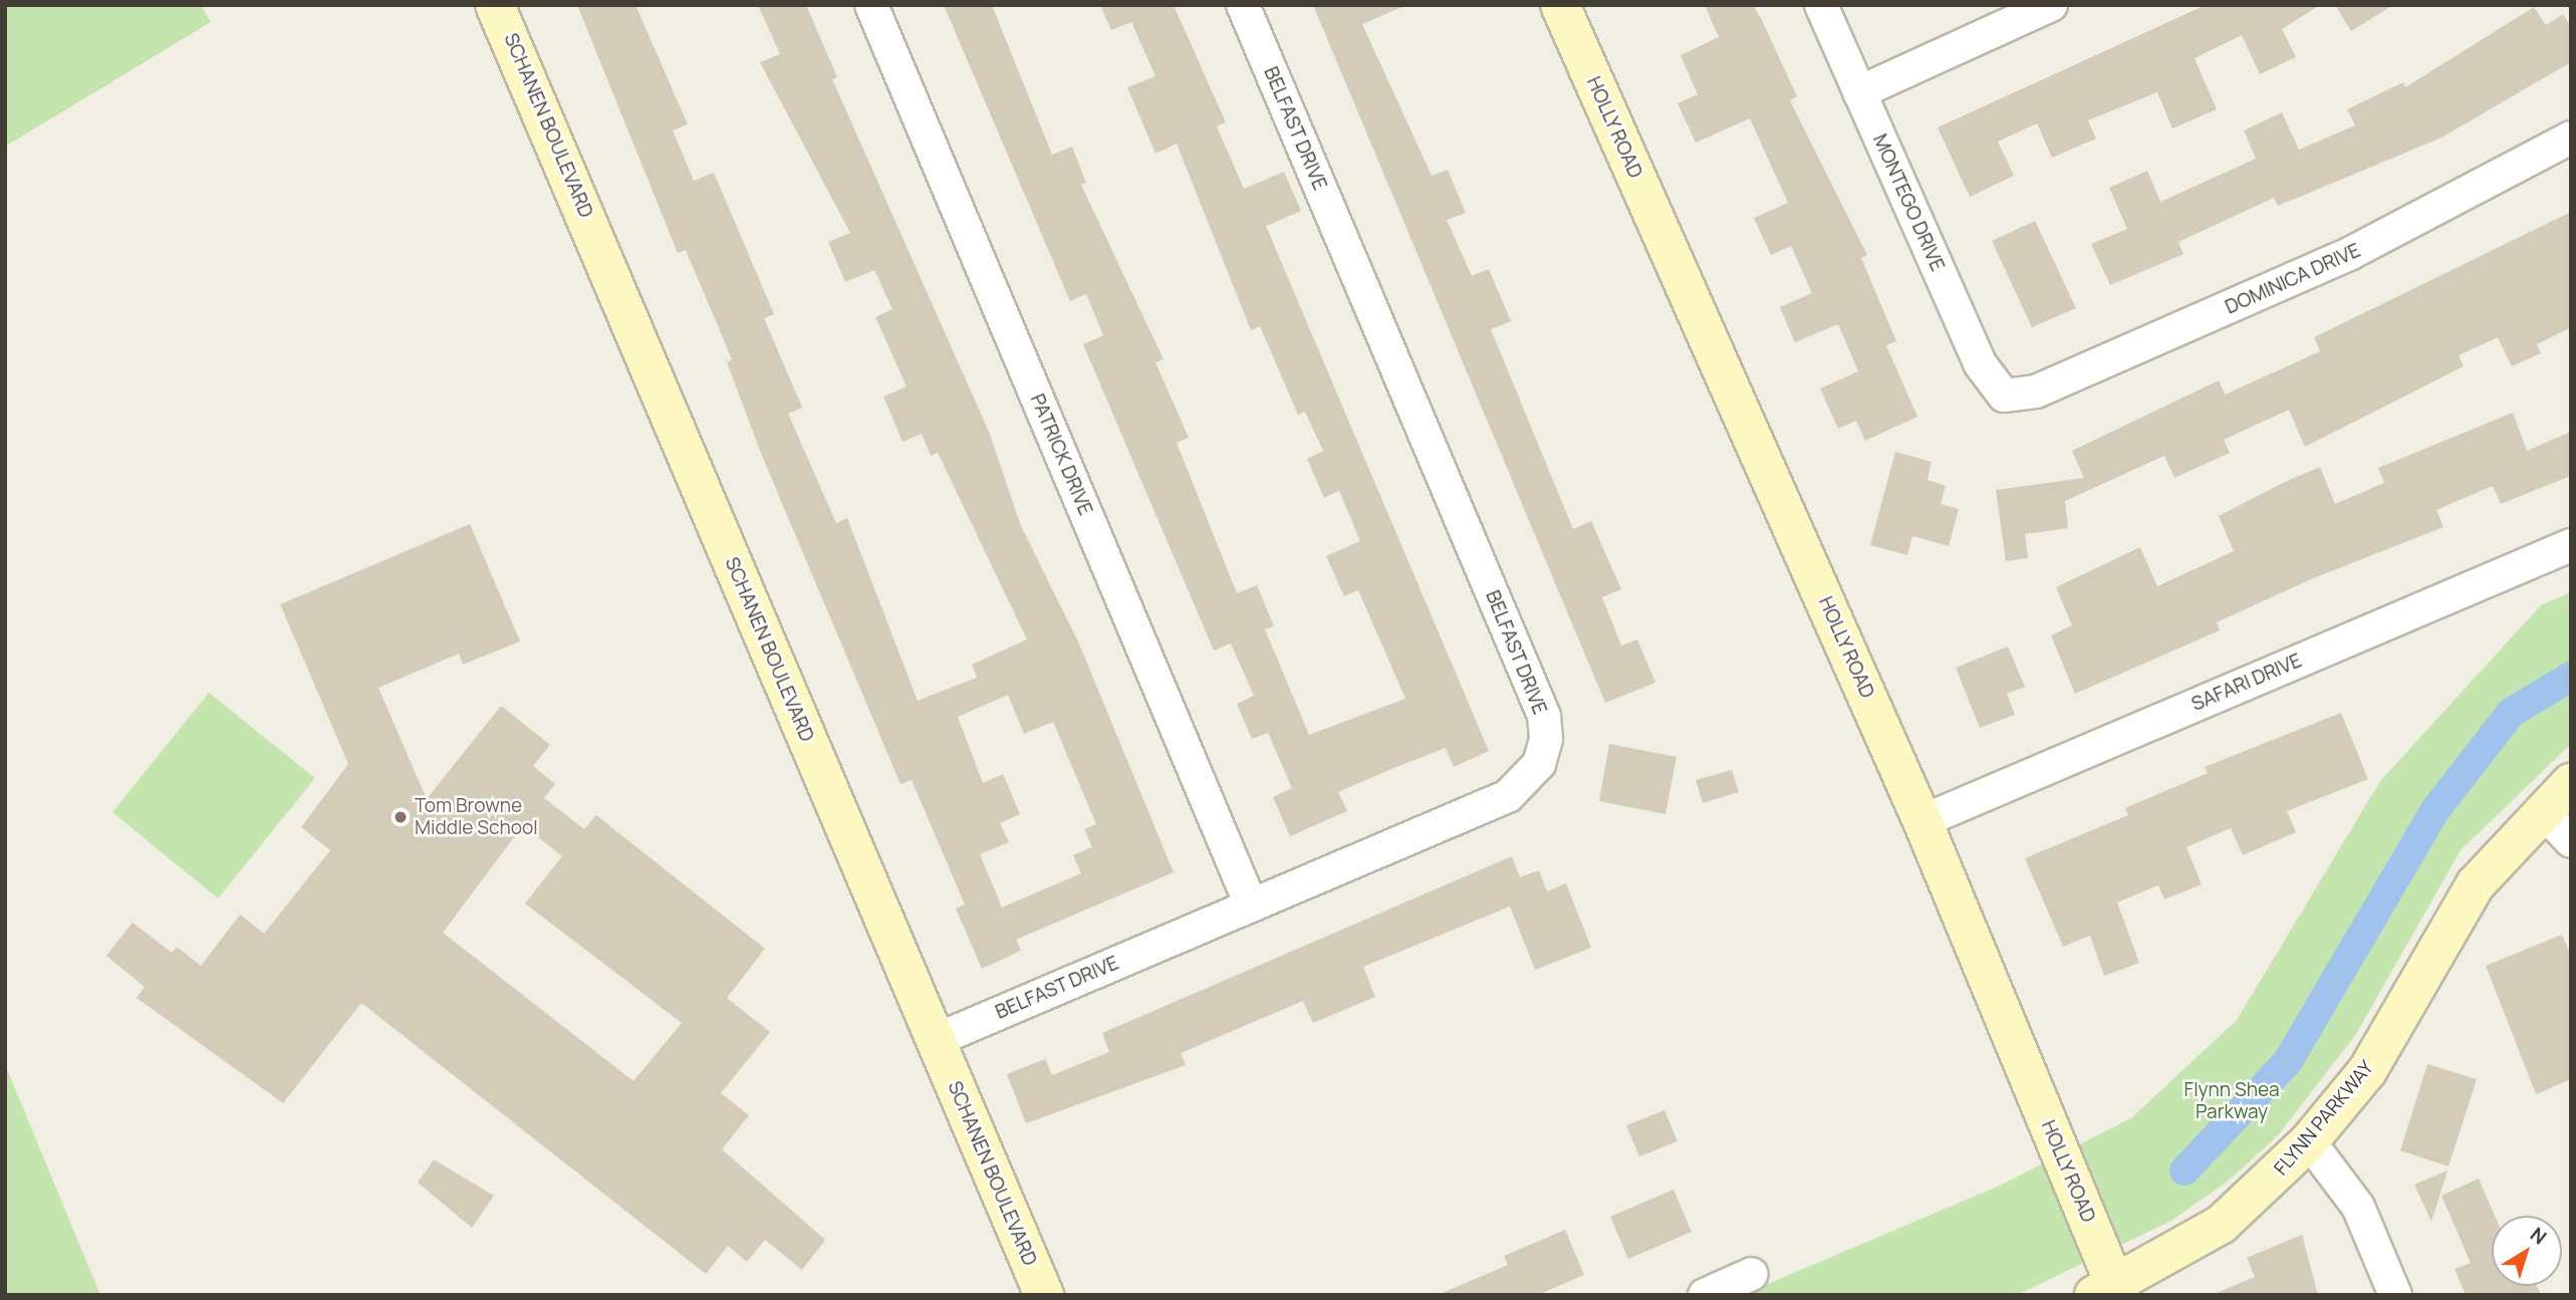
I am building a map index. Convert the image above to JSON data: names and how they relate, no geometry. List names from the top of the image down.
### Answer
{
  "streets": {
    "street": [
      "SCHANEN BOULEVARD",
      "HOLLY ROAD",
      "BELFAST DRIVE",
      "MONTEGO DRIVE",
      "DOMINICA DRIVE",
      "PATRICK DRIVE",
      "SAFARI DRIVE",
      "FLYNN PARKWAY"
    ]
  },
  "crossings": [
    ["SCHANEN BOULEVARD", "BELFAST DRIVE"],
    ["HOLLY ROAD", "SAFARI DRIVE"],
    ["HOLLY ROAD", "FLYNN PARKWAY"],
    ["BELFAST DRIVE", "PATRICK DRIVE"],
    ["MONTEGO DRIVE", "DOMINICA DRIVE"]
  ],
  "parks": ["Flynn Shea Parkway"],
  "places": ["Tom Browne Middle School"],
  "north": "top right"
}
